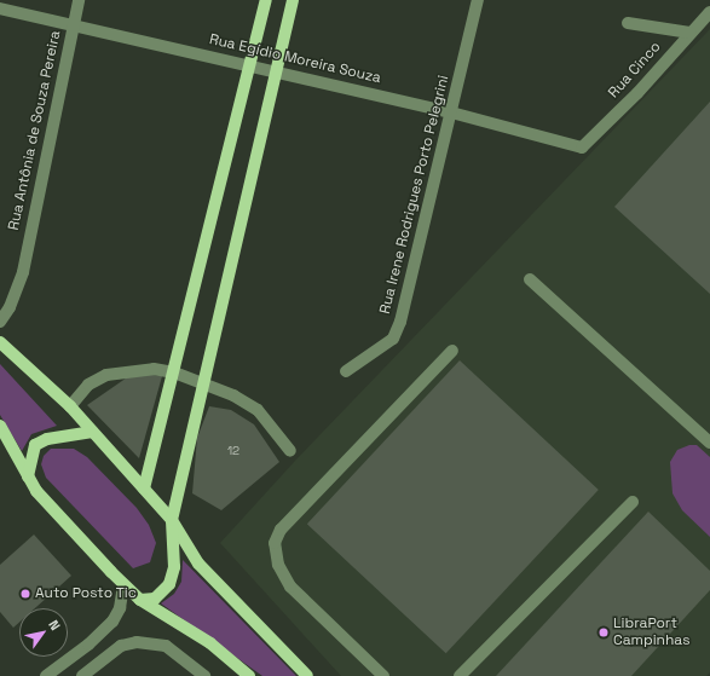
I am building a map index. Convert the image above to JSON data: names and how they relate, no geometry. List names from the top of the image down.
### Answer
{
  "streets": {
    "street": [
      "Rua Egídio Moreira Souza",
      "Rua Cinco",
      "Rua Antônia de Souza Pereira",
      "Rua Irene Rodrigues Porto Pelegrini"
    ]
  },
  "crossings": [
    ["Rua Egídio Moreira Souza", "Rua Cinco"],
    ["Rua Egídio Moreira Souza", "Rua Antônia de Souza Pereira"],
    ["Rua Egídio Moreira Souza", "Rua Irene Rodrigues Porto Pelegrini"]
  ],
  "places": ["Auto Posto Tic", "LibraPort Campinhas"],
  "house_numbers": ["12"],
  "north": "top right"
}
